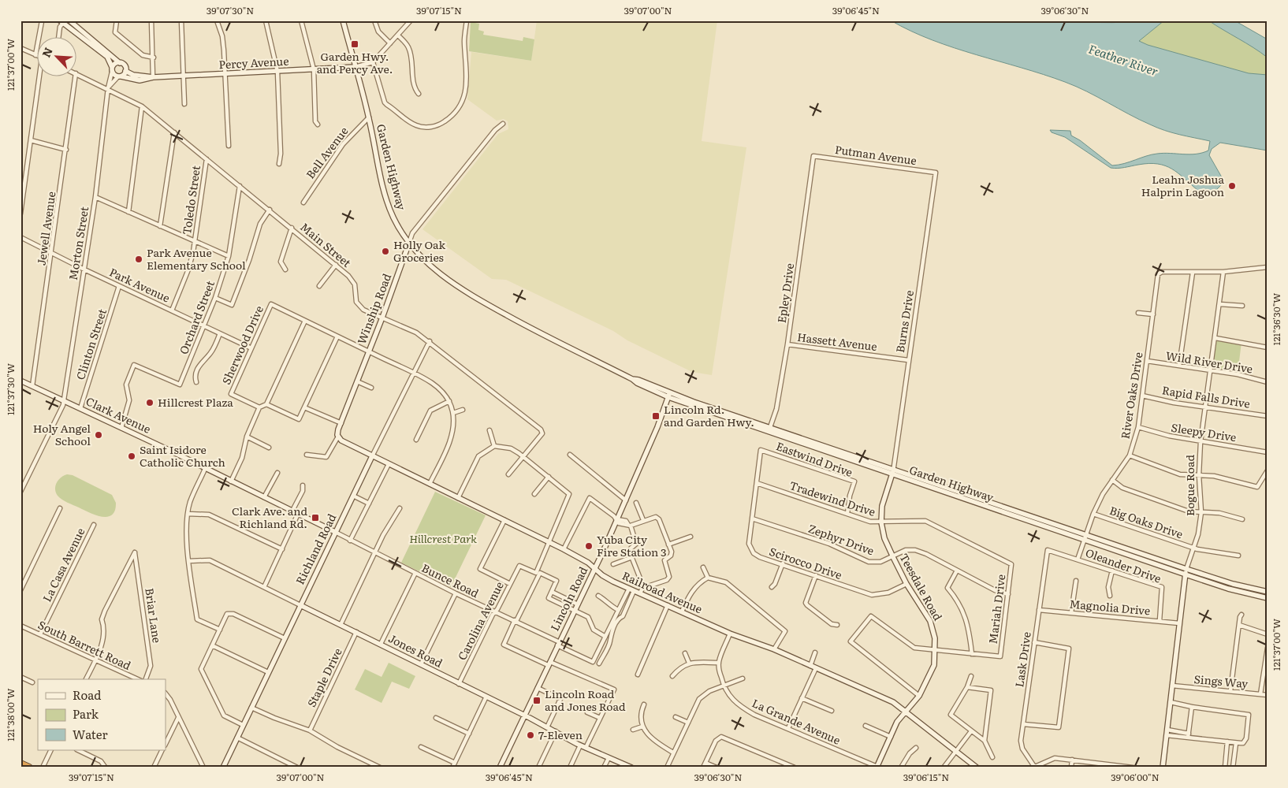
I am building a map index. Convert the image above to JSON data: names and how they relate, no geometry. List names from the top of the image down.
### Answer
{
  "streets": {
    "street": [
      "Percy Avenue",
      "Bell Avenue",
      "Putman Avenue",
      "Garden Highway",
      "Toledo Street",
      "Jewell Avenue",
      "Morton Street",
      "Main Street",
      "Park Avenue",
      "Epley Drive",
      "Winship Road",
      "Orchard Street",
      "Burns Drive",
      "Hassett Avenue",
      "Clinton Street",
      "Sherwood Drive",
      "Wild River Drive",
      "River Oaks Drive",
      "Rapid Falls Drive",
      "Clark Avenue",
      "Sleepy Drive",
      "Eastwind Drive",
      "Bogue Road",
      "Tradewind Drive",
      "Big Oaks Drive",
      "Zephyr Drive",
      "Richland Road",
      "Scirocco Drive",
      "La Casa Avenue",
      "Oleander Drive",
      "Bunce Road",
      "Teesdale Road",
      "Railroad Avenue",
      "Lincoln Road",
      "Magnolia Drive",
      "Mariah Drive",
      "Briar Lane",
      "Carolina Avenue",
      "South Barrett Road",
      "Jones Road",
      "Lask Drive",
      "Staple Drive",
      "Sings Way",
      "La Grande Avenue"
    ]
  },
  "crossings": [
    ["Percy Avenue", "Garden Highway"],
    ["Percy Avenue", "Morton Street"],
    ["Bell Avenue", "Garden Highway"],
    ["Putman Avenue", "Epley Drive"],
    ["Putman Avenue", "Burns Drive"],
    ["Garden Highway", "Epley Drive"],
    ["Garden Highway", "Winship Road"],
    ["Garden Highway", "Burns Drive"],
    ["Garden Highway", "River Oaks Drive"],
    ["Garden Highway", "Bogue Road"],
    ["Garden Highway", "Teesdale Road"],
    ["Garden Highway", "Lincoln Road"],
    ["Toledo Street", "Main Street"],
    ["Toledo Street", "Park Avenue"],
    ["Jewell Avenue", "Park Avenue"],
    ["Jewell Avenue", "Clark Avenue"],
    ["Morton Street", "Main Street"],
    ["Morton Street", "Park Avenue"],
    ["Morton Street", "Clark Avenue"],
    ["Main Street", "Winship Road"],
    ["Main Street", "Orchard Street"],
    ["Main Street", "Richland Road"],
    ["Park Avenue", "Orchard Street"],
    ["Park Avenue", "Clinton Street"],
    ["Park Avenue", "Sherwood Drive"],
    ["Epley Drive", "Hassett Avenue"],
    ["Winship Road", "Railroad Avenue"],
    ["Orchard Street", "Clark Avenue"],
    ["Burns Drive", "Hassett Avenue"],
    ["Burns Drive", "Teesdale Road"],
    ["Clinton Street", "Clark Avenue"],
    ["Wild River Drive", "River Oaks Drive"],
    ["Wild River Drive", "Bogue Road"],
    ["River Oaks Drive", "Rapid Falls Drive"],
    ["River Oaks Drive", "Sleepy Drive"],
    ["River Oaks Drive", "Big Oaks Drive"],
    ["River Oaks Drive", "Oleander Drive"],
    ["Rapid Falls Drive", "Bogue Road"],
    ["Clark Avenue", "Richland Road"],
    ["Clark Avenue", "Bunce Road"],
    ["Sleepy Drive", "Bogue Road"],
    ["Eastwind Drive", "Tradewind Drive"],
    ["Eastwind Drive", "Scirocco Drive"],
    ["Bogue Road", "Big Oaks Drive"],
    ["Bogue Road", "Magnolia Drive"],
    ["Bogue Road", "Sings Way"],
    ["Tradewind Drive", "Scirocco Drive"],
    ["Tradewind Drive", "Teesdale Road"],
    ["Tradewind Drive", "Mariah Drive"],
    ["Zephyr Drive", "Scirocco Drive"],
    ["Zephyr Drive", "Teesdale Road"],
    ["Zephyr Drive", "Mariah Drive"],
    ["Richland Road", "Bunce Road"],
    ["Richland Road", "Railroad Avenue"],
    ["Richland Road", "Jones Road"],
    ["Scirocco Drive", "Teesdale Road"],
    ["La Casa Avenue", "South Barrett Road"],
    ["Oleander Drive", "Magnolia Drive"],
    ["Oleander Drive", "Lask Drive"],
    ["Bunce Road", "Lincoln Road"],
    ["Bunce Road", "Carolina Avenue"],
    ["Teesdale Road", "Railroad Avenue"],
    ["Teesdale Road", "La Grande Avenue"],
    ["Railroad Avenue", "Lincoln Road"],
    ["Railroad Avenue", "Carolina Avenue"],
    ["Lincoln Road", "Jones Road"],
    ["Magnolia Drive", "Lask Drive"],
    ["Briar Lane", "South Barrett Road"],
    ["Carolina Avenue", "Jones Road"],
    ["Jones Road", "Staple Drive"]
  ],
  "water": ["Feather River"],
  "parks": ["Hillcrest Park"],
  "places": {
    "transit": [
      "Garden Hwy. and Percy Ave.",
      "Lincoln Rd. and Garden Hwy.",
      "Clark Ave. and Richland Rd.",
      "Lincoln Road and Jones Road"
    ],
    "other": [
      "Leahn Joshua Halprin Lagoon",
      "Holly Oak Groceries",
      "Park Avenue Elementary School",
      "Hillcrest Plaza",
      "Holy Angel School",
      "Saint Isidore Catholic Church",
      "Yuba City Fire Station 3",
      "7-Eleven"
    ]
  },
  "legend": ["Road", "Park", "Water"],
  "north": "top left",
  "coordinates": [
    "39°07'30\"N",
    "39°07'15\"N",
    "39°07'00\"N",
    "39°06'45\"N",
    "39°06'30\"N",
    "121°37'00\"W",
    "121°36'30\"W",
    "121°37'30\"W",
    "121°38'00\"W",
    "39°06'15\"N",
    "39°06'00\"N"
  ]
}
